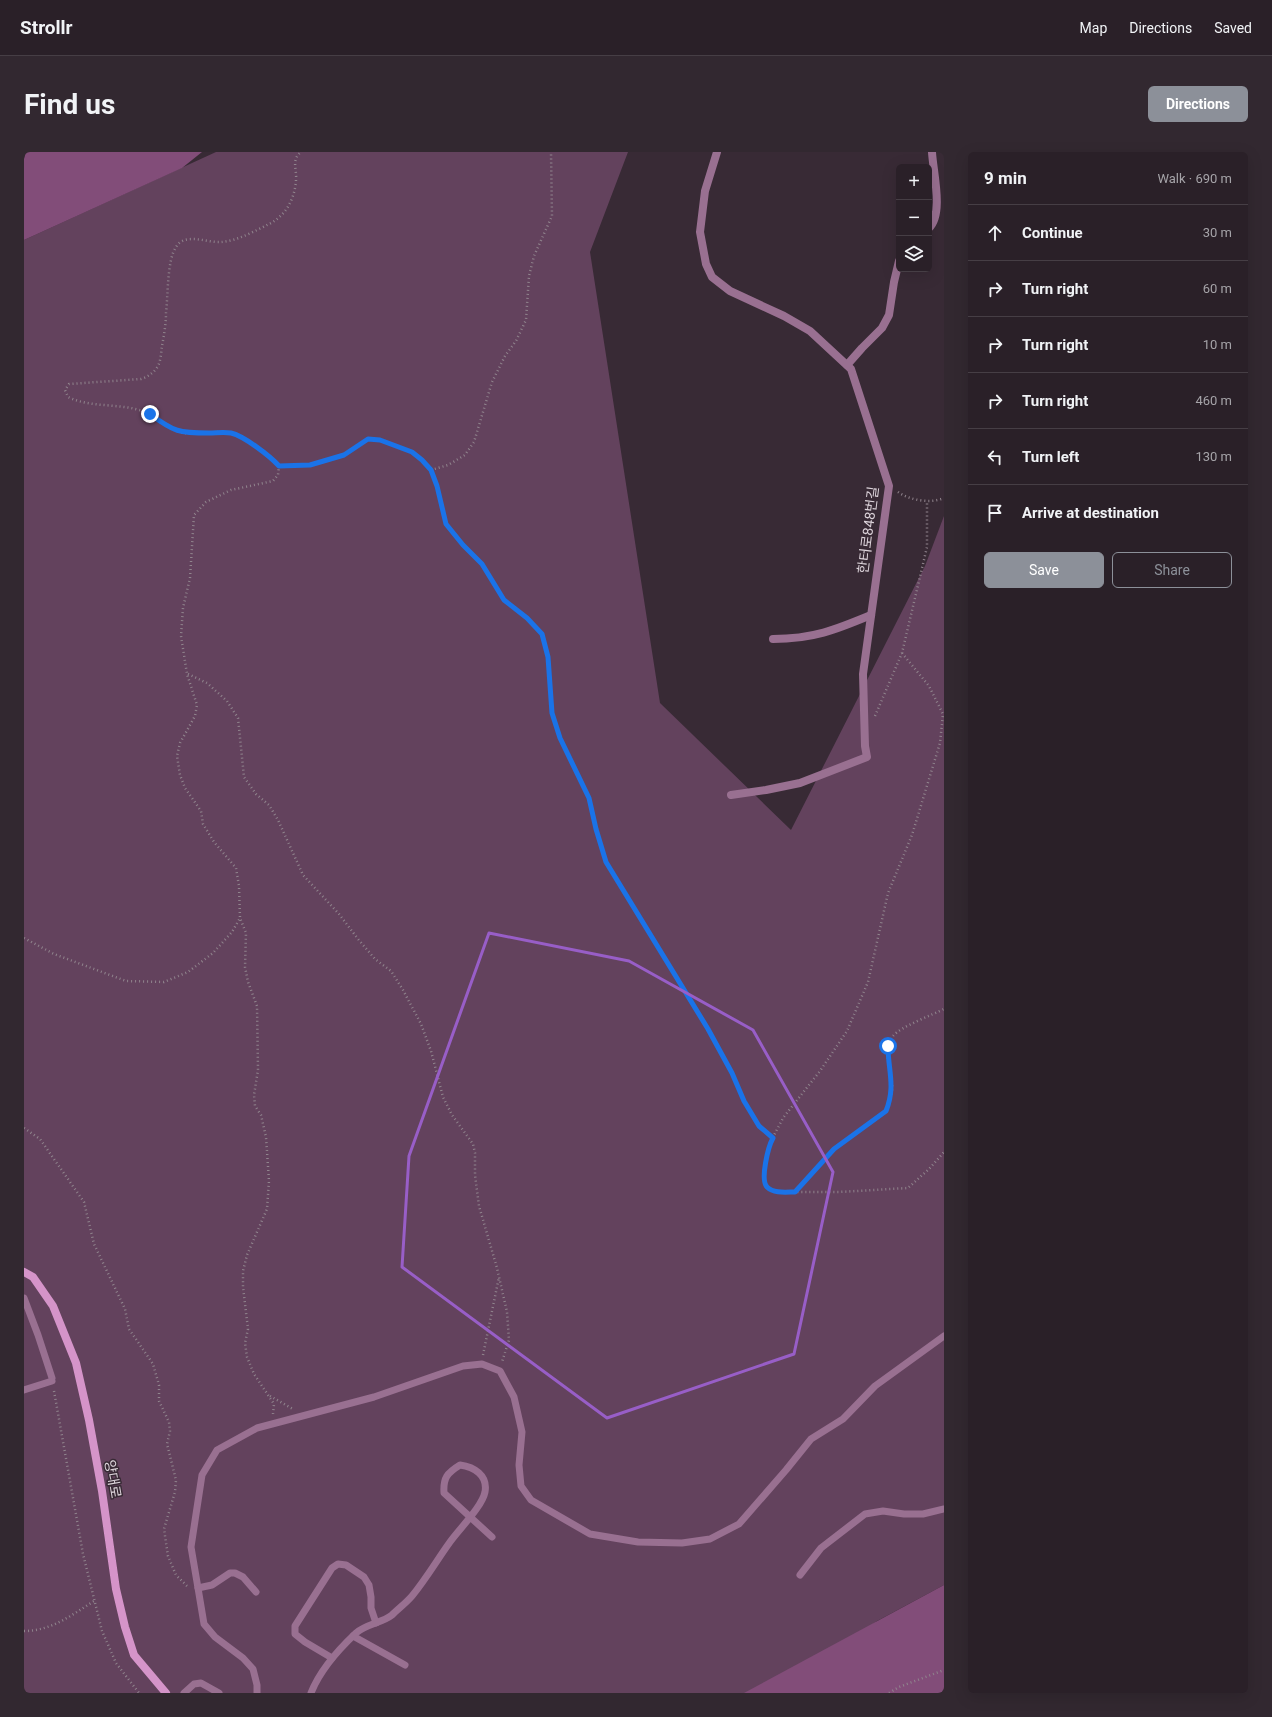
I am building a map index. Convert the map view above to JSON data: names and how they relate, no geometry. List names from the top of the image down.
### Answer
{
  "streets": {
    "street": ["한터로848번길", "양대로"]
  },
  "page": {
    "header": "Strollr",
    "nav": ["Map", "Directions", "Saved"],
    "buttons": [
      "Directions",
      ["Save", "Share"]
    ],
    "title": "Find us",
    "heading": ["9 min", "Walk · 690 m"],
    "map_buttons": ["+", "−"],
    "list": [
      ["Continue", "30 m"],
      ["Turn right", "60 m"],
      ["Turn right", "10 m"],
      ["Turn right", "460 m"],
      ["Turn left", "130 m"],
      "Arrive at destination"
    ]
  }
}
